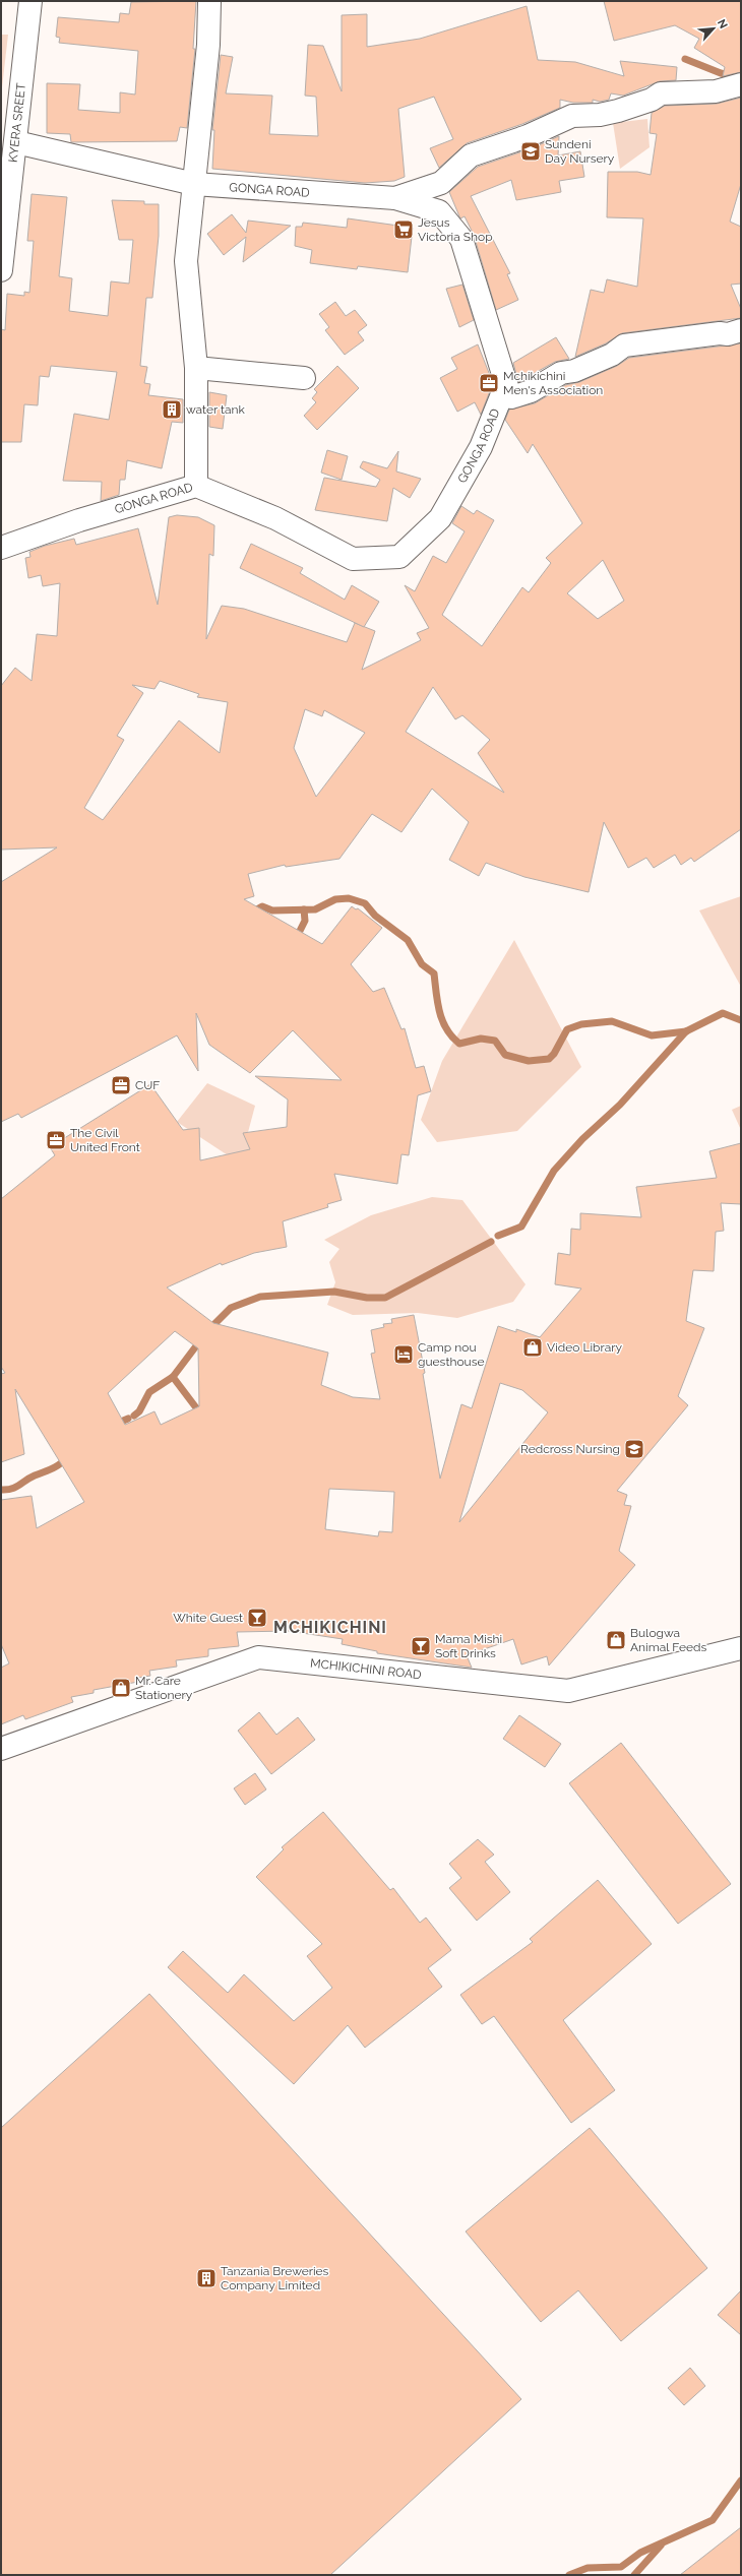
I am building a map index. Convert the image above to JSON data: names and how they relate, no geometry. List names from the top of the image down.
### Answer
{
  "streets": {
    "street": ["KYERA SREET", "GONGA ROAD", "MCHIKICHINI ROAD"]
  },
  "crossings": [
    ["KYERA SREET", "GONGA ROAD"]
  ],
  "districts": ["MCHIKICHINI"],
  "places": {
    "school or university": ["Sundeni Day Nursery", "Redcross Nursing"],
    "supermarket": ["Jesus Victoria Shop"],
    "office": ["Mchikichini Men's Association", "CUF", "The Civil United Front"],
    "building": ["water tank", "Tanzania Breweries Company Limited"],
    "shop": ["Video Library", "Bulogwa Animal Feeds", "Mr. Care Stationery"],
    "hotel": ["Camp nou guesthouse"],
    "bar": ["White Guest", "Mama Mishi Soft Drinks"]
  },
  "north": "top right"
}
